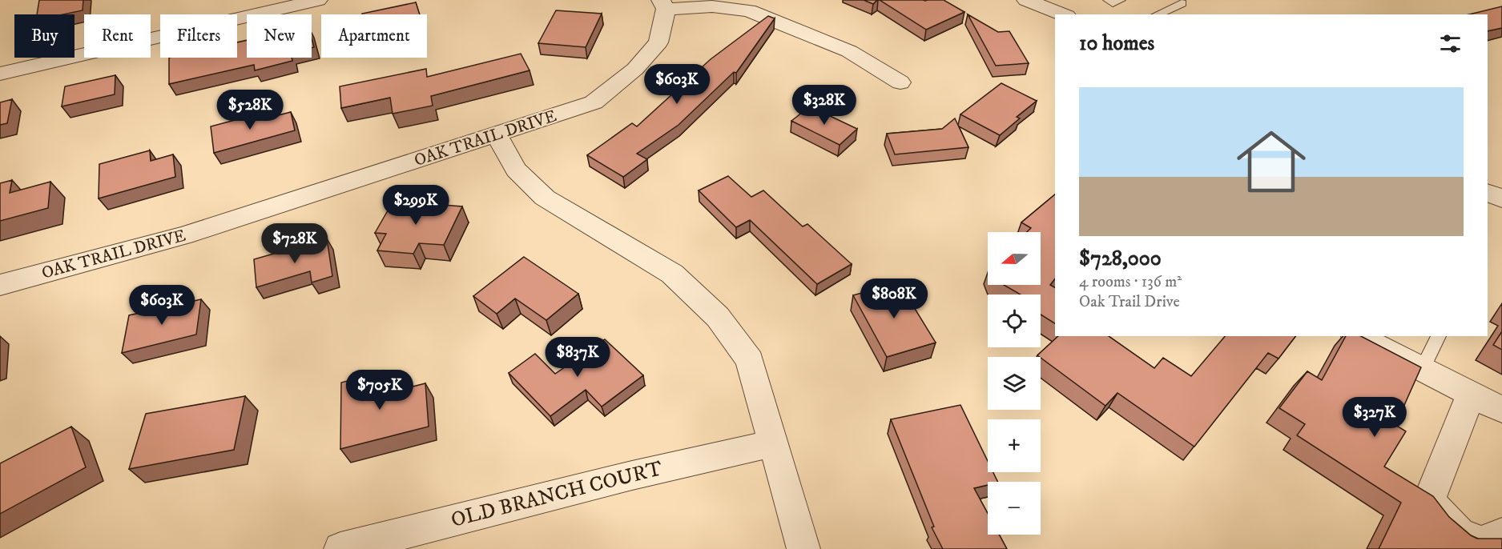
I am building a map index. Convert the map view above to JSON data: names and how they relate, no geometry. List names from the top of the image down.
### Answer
{
  "streets": {
    "street": ["OAK TRAIL DRIVE", "OLD BRANCH COURT"]
  },
  "north": "left",
  "page": {
    "chip": [
      "Buy",
      "Rent",
      "Filters",
      "New",
      "Apartment"
    ],
    "heading": "10 homes",
    "price": [
      "$603K",
      "$328K",
      "$528K",
      "$299K",
      "$728K",
      "$808K",
      "$603K",
      "$837K",
      "$705K",
      "$327K"
    ],
    "list": [
      {
        "name": "$728,000",
        "note": "4 rooms · 136 m² · Oak Trail Drive"
      }
    ],
    "map_buttons": ["+", "−"]
  }
}
